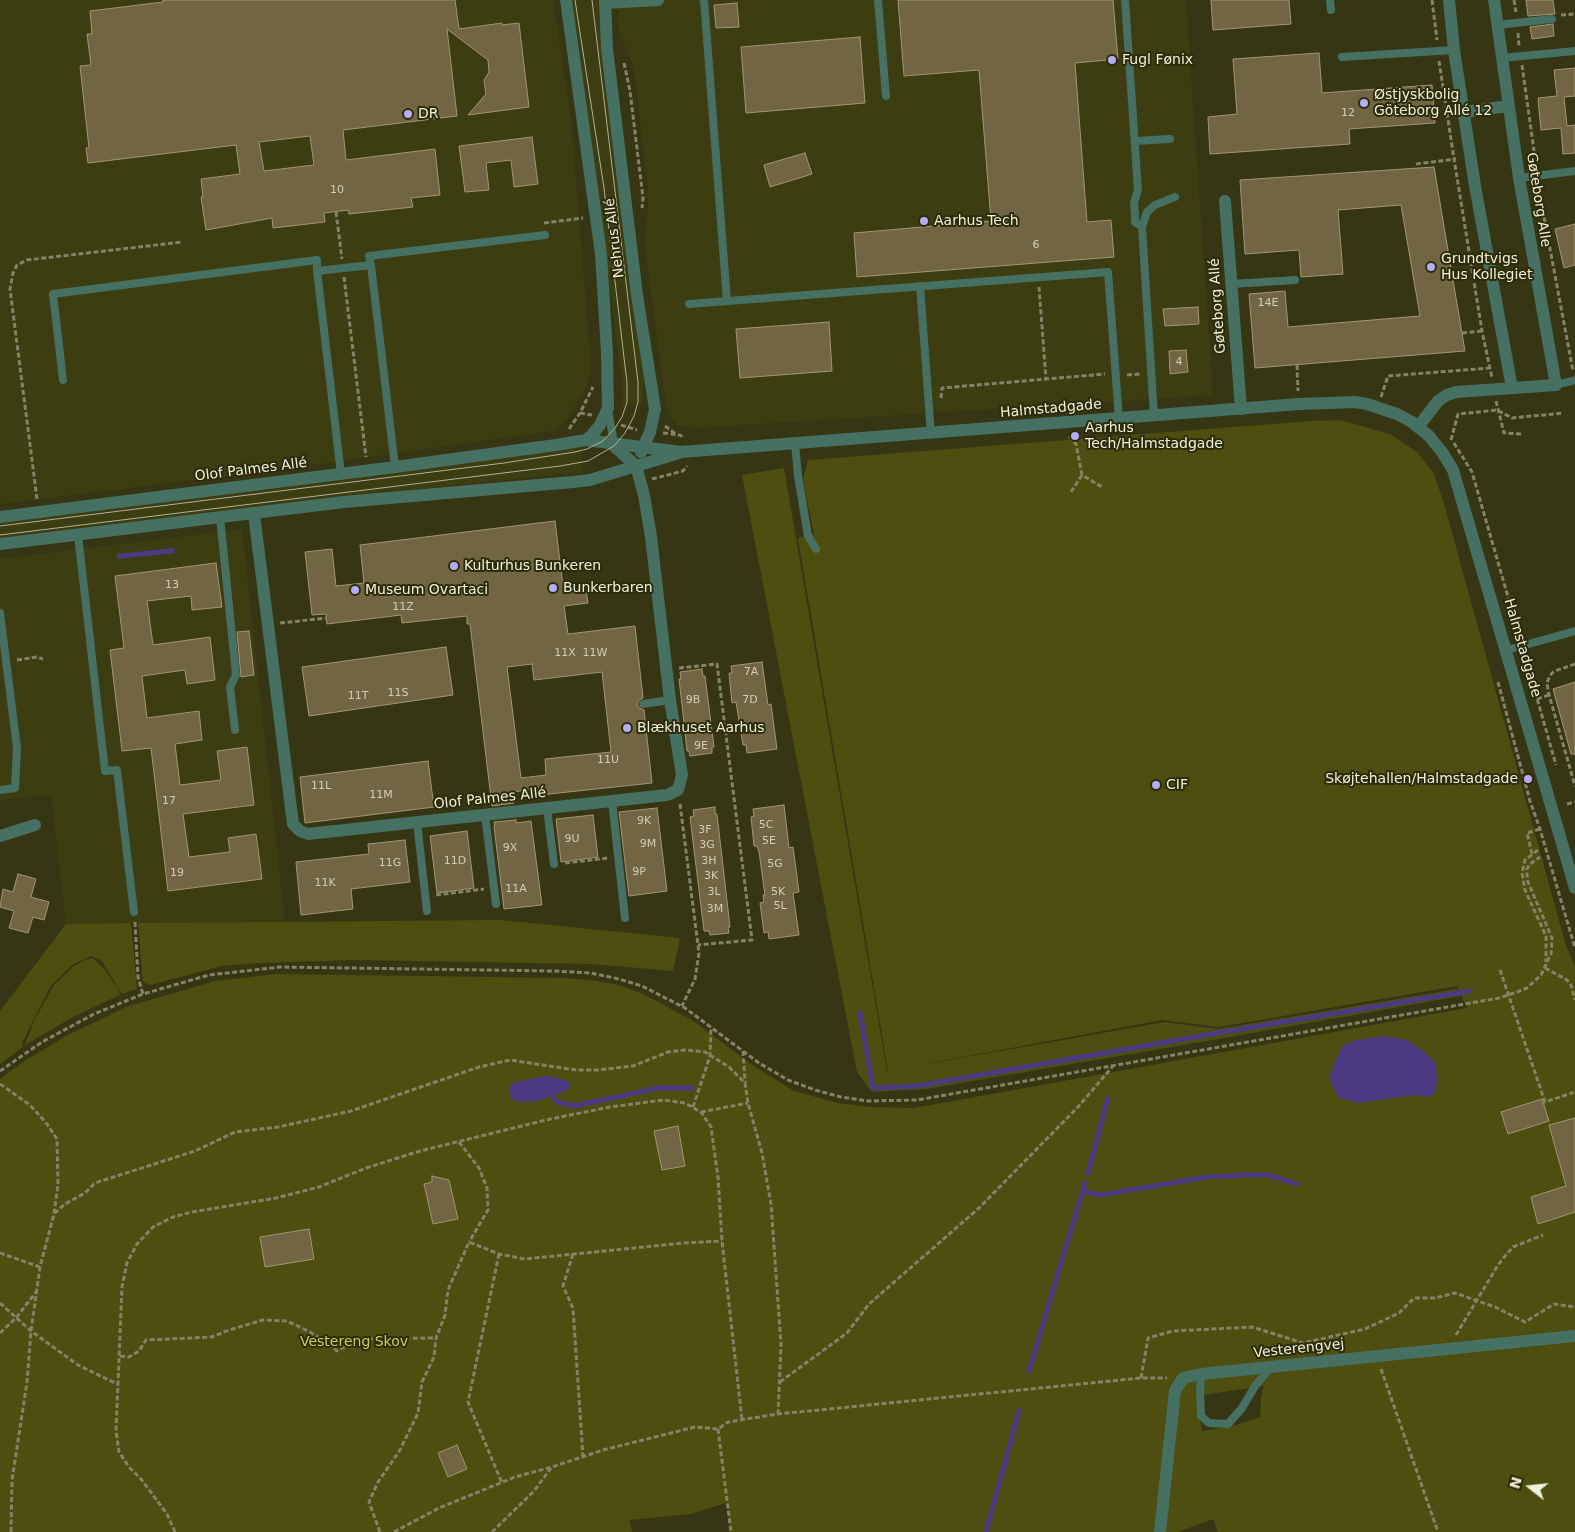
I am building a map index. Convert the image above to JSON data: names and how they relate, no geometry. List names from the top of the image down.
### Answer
{
  "streets": {
    "street": [
      "Gøteborg Alle",
      "Nehrus Allé",
      "Gøteborg Allé",
      "Halmstadgade",
      "Olof Palmes Allé",
      "Vesterengvej"
    ]
  },
  "crossings": [
    ["Nehrus Allé", "Halmstadgade"],
    ["Gøteborg Allé", "Halmstadgade"],
    ["Halmstadgade", "Olof Palmes Allé"]
  ],
  "parks": ["Vestereng Skov"],
  "places": [
    "Fugl Fønix",
    "Østjyskbolig Göteborg Allé 12",
    "DR",
    "Aarhus Tech",
    "Grundtvigs Hus Kollegiet",
    "Aarhus Tech/Halmstadgade",
    "Kulturhus Bunkeren",
    "Bunkerbaren",
    "Museum Ovartaci",
    "Blækhuset Aarhus",
    "Skøjtehallen/Halmstadgade",
    "CIF"
  ],
  "house_numbers": [
    "12",
    "10",
    "6",
    "14E",
    "4",
    "13",
    "11Z",
    "11X",
    "11W",
    "7A",
    "11S",
    "11T",
    "9B",
    "7D",
    "9E",
    "11U",
    "11L",
    "11M",
    "17",
    "9K",
    "5C",
    "3F",
    "9U",
    "5E",
    "9M",
    "3G",
    "9X",
    "11D",
    "3H",
    "11G",
    "5G",
    "9P",
    "19",
    "3K",
    "11K",
    "11A",
    "3L",
    "5K",
    "5L",
    "3M"
  ],
  "north": "left"
}
